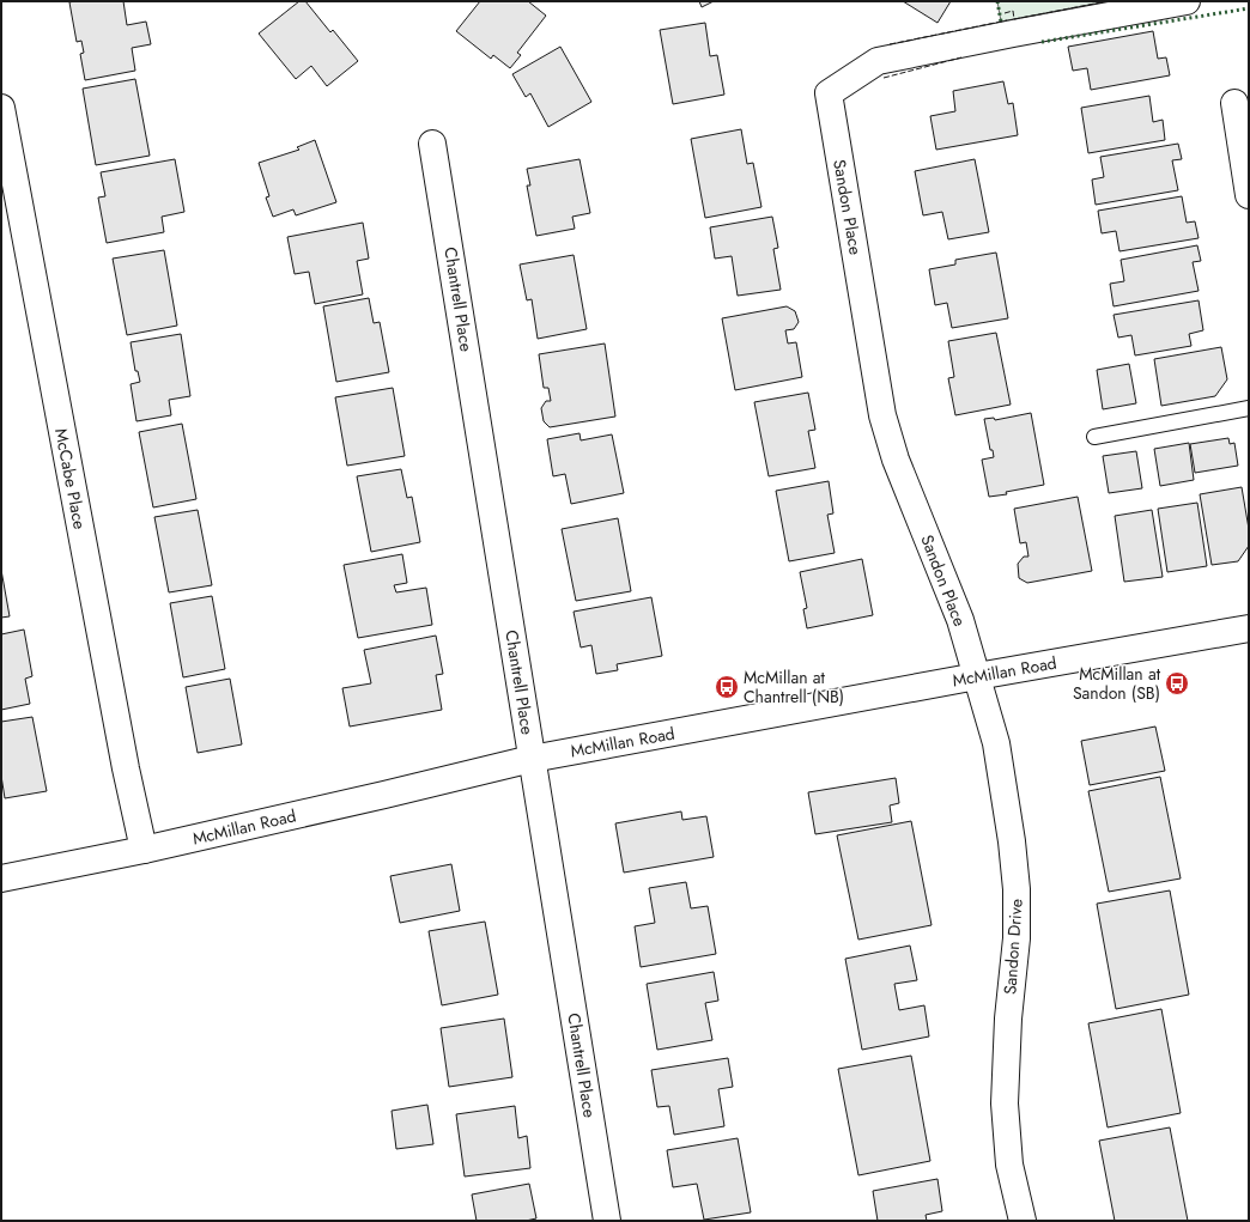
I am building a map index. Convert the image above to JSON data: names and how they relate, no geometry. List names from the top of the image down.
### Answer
{
  "streets": {
    "street": [
      "Sandon Place",
      "Chantrell Place",
      "McCabe Place",
      "McMillan Road",
      "Sandon Drive"
    ]
  },
  "crossings": [
    ["Sandon Place", "McMillan Road"],
    ["Sandon Place", "Sandon Drive"],
    ["Chantrell Place", "McMillan Road"],
    ["McCabe Place", "McMillan Road"],
    ["McMillan Road", "Sandon Drive"]
  ],
  "places": {
    "bus stop": ["McMillan at Sandon (SB)", "McMillan at Chantrell (NB)"]
  }
}
